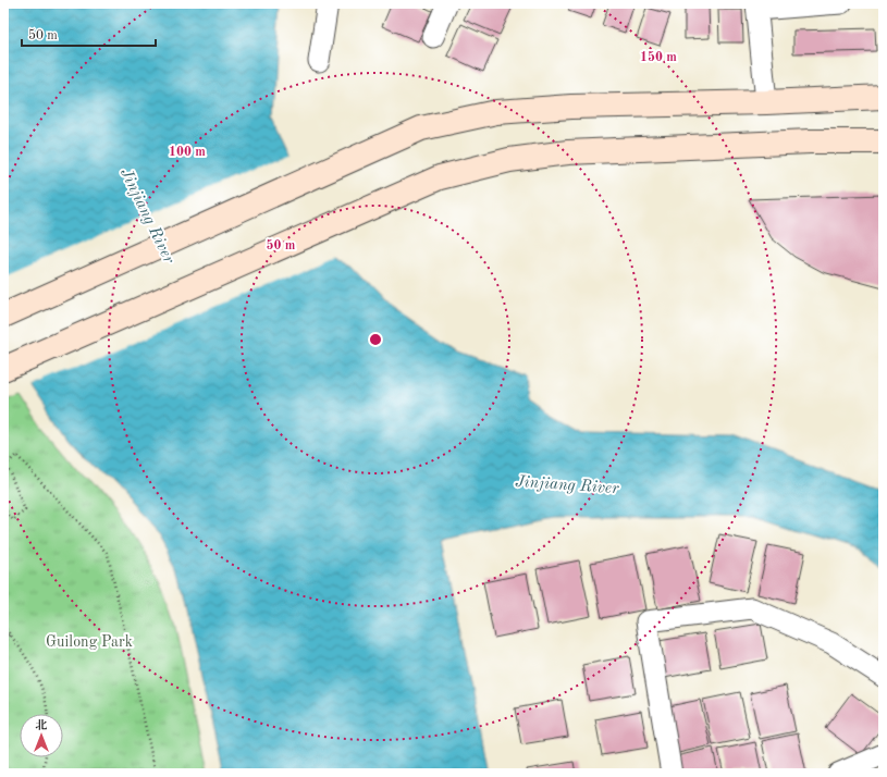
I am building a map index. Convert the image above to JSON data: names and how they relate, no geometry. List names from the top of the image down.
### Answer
{
  "water": ["Jinjiang River"],
  "parks": ["Guilong Park"],
  "scale_bar": "50 m",
  "north": "top",
  "rings": ["150 m", "100 m", "50 m"]
}
